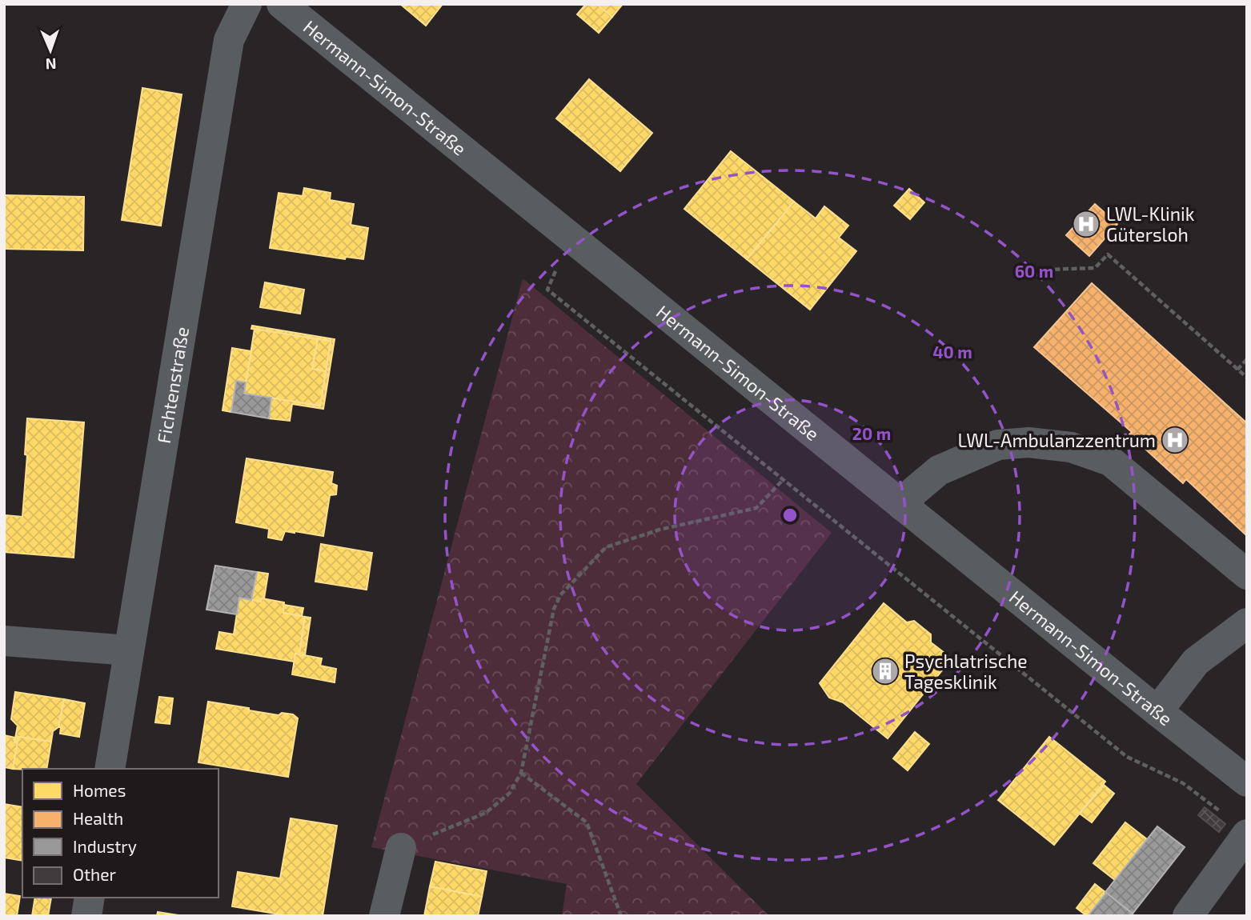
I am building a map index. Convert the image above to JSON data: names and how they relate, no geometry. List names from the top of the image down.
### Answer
{
  "streets": {
    "street": ["Hermann-Simon-Straße", "Fichtenstraße"]
  },
  "places": {
    "hospital": ["LWL-Klinik Gütersloh", "LWL-Ambulanzzentrum"],
    "building": ["Psychlatrische Tagesklinik"]
  },
  "legend": [
    "Homes",
    "Health",
    "Industry",
    "Other"
  ],
  "north": "bottom",
  "rings": ["60 m", "40 m", "20 m"]
}
